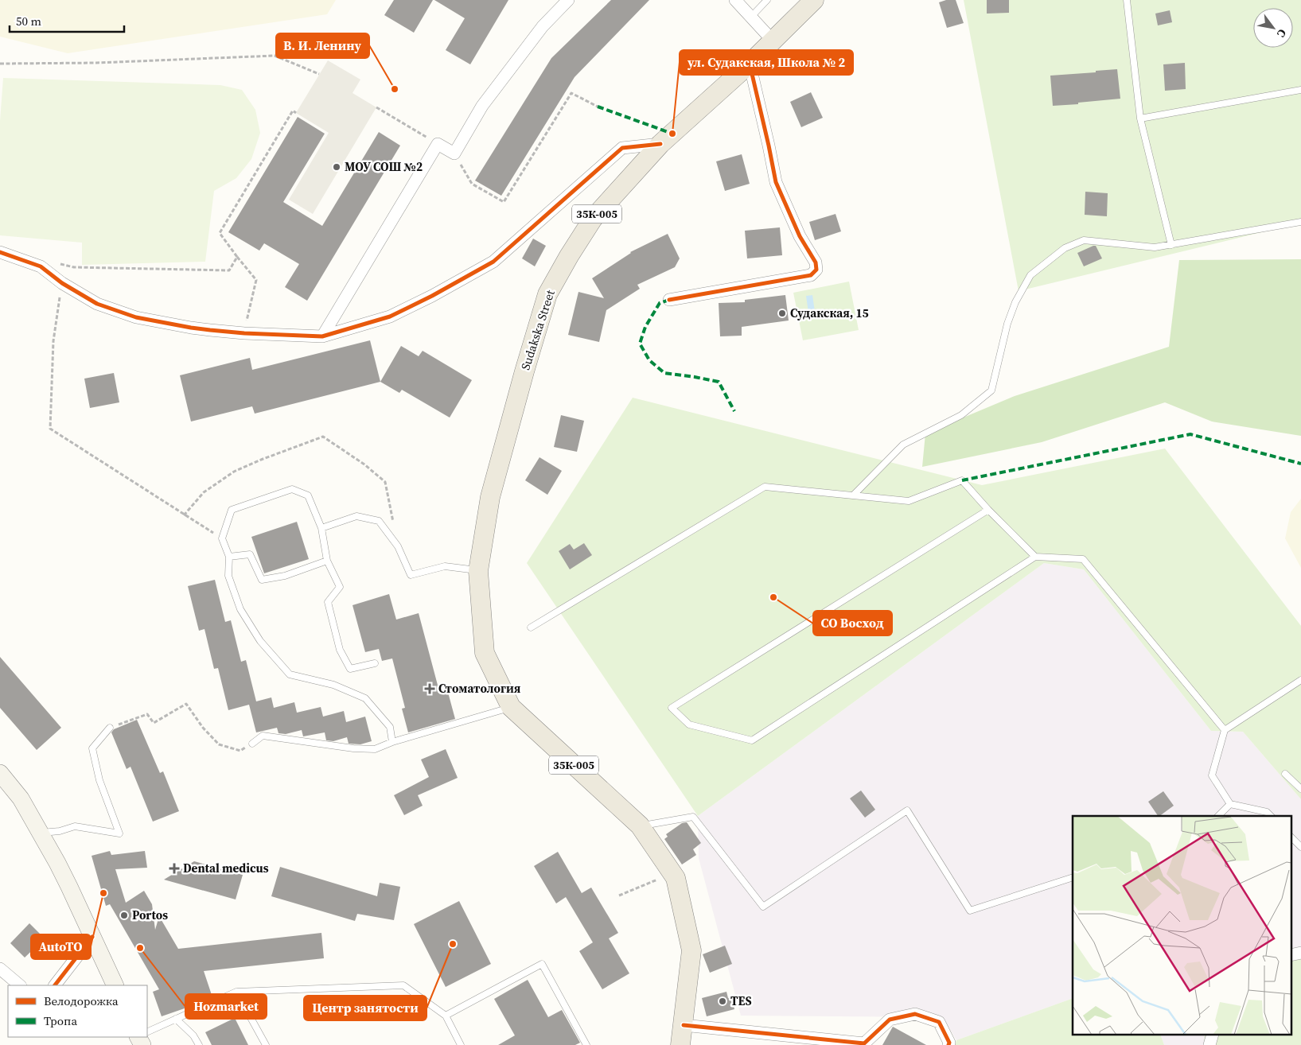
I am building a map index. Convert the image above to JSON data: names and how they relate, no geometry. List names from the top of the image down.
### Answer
{
  "streets": {
    "main road": ["35К-005"]
  },
  "places": {
    "other": [
      "В. И. Ленину",
      "ул. Судакская, Школа № 2",
      "МОУ СОШ №2",
      "Судакская, 15",
      "СО Восход",
      "AutoTO",
      "Portos",
      "Центр занятости",
      "Hozmarket",
      "TES"
    ],
    "health": ["Стоматология", "Dental medicus"]
  },
  "legend": ["Велодорожка", "Тропа"],
  "scale_bar": "50 m",
  "north": "bottom right"
}
